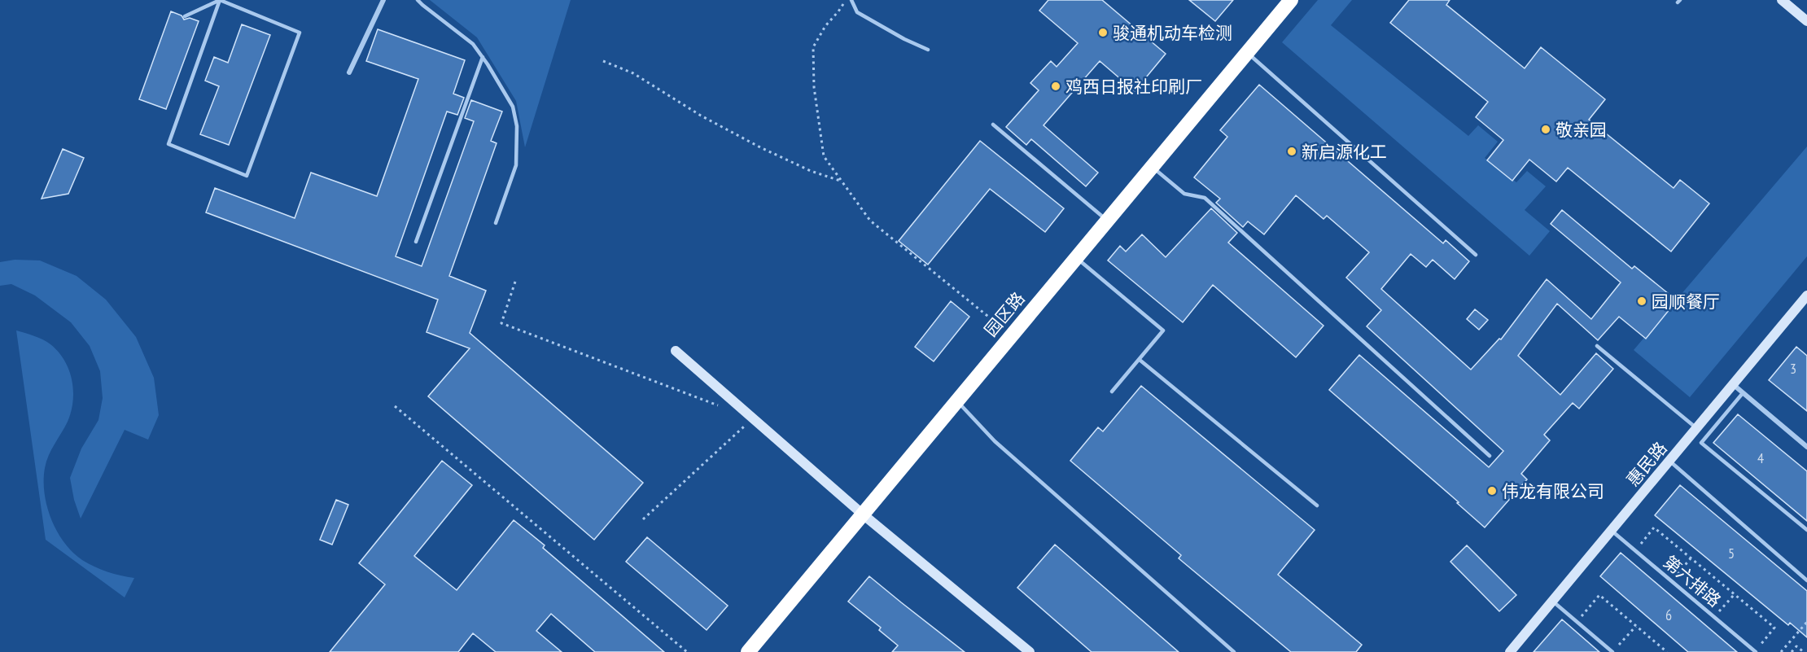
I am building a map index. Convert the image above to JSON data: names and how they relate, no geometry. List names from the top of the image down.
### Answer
{
  "streets": {
    "highway": ["园区路"],
    "street": ["惠民路"],
    "lane": ["第六排路"]
  },
  "crossings": [
    ["惠民路", "第六排路"]
  ],
  "places": [
    "骏通机动车检测",
    "鸡西日报社印刷厂",
    "敬亲园",
    "新启源化工",
    "园顺餐厅",
    "伟龙有限公司"
  ],
  "house_numbers": [
    "3",
    "4",
    "5",
    "6"
  ]
}
